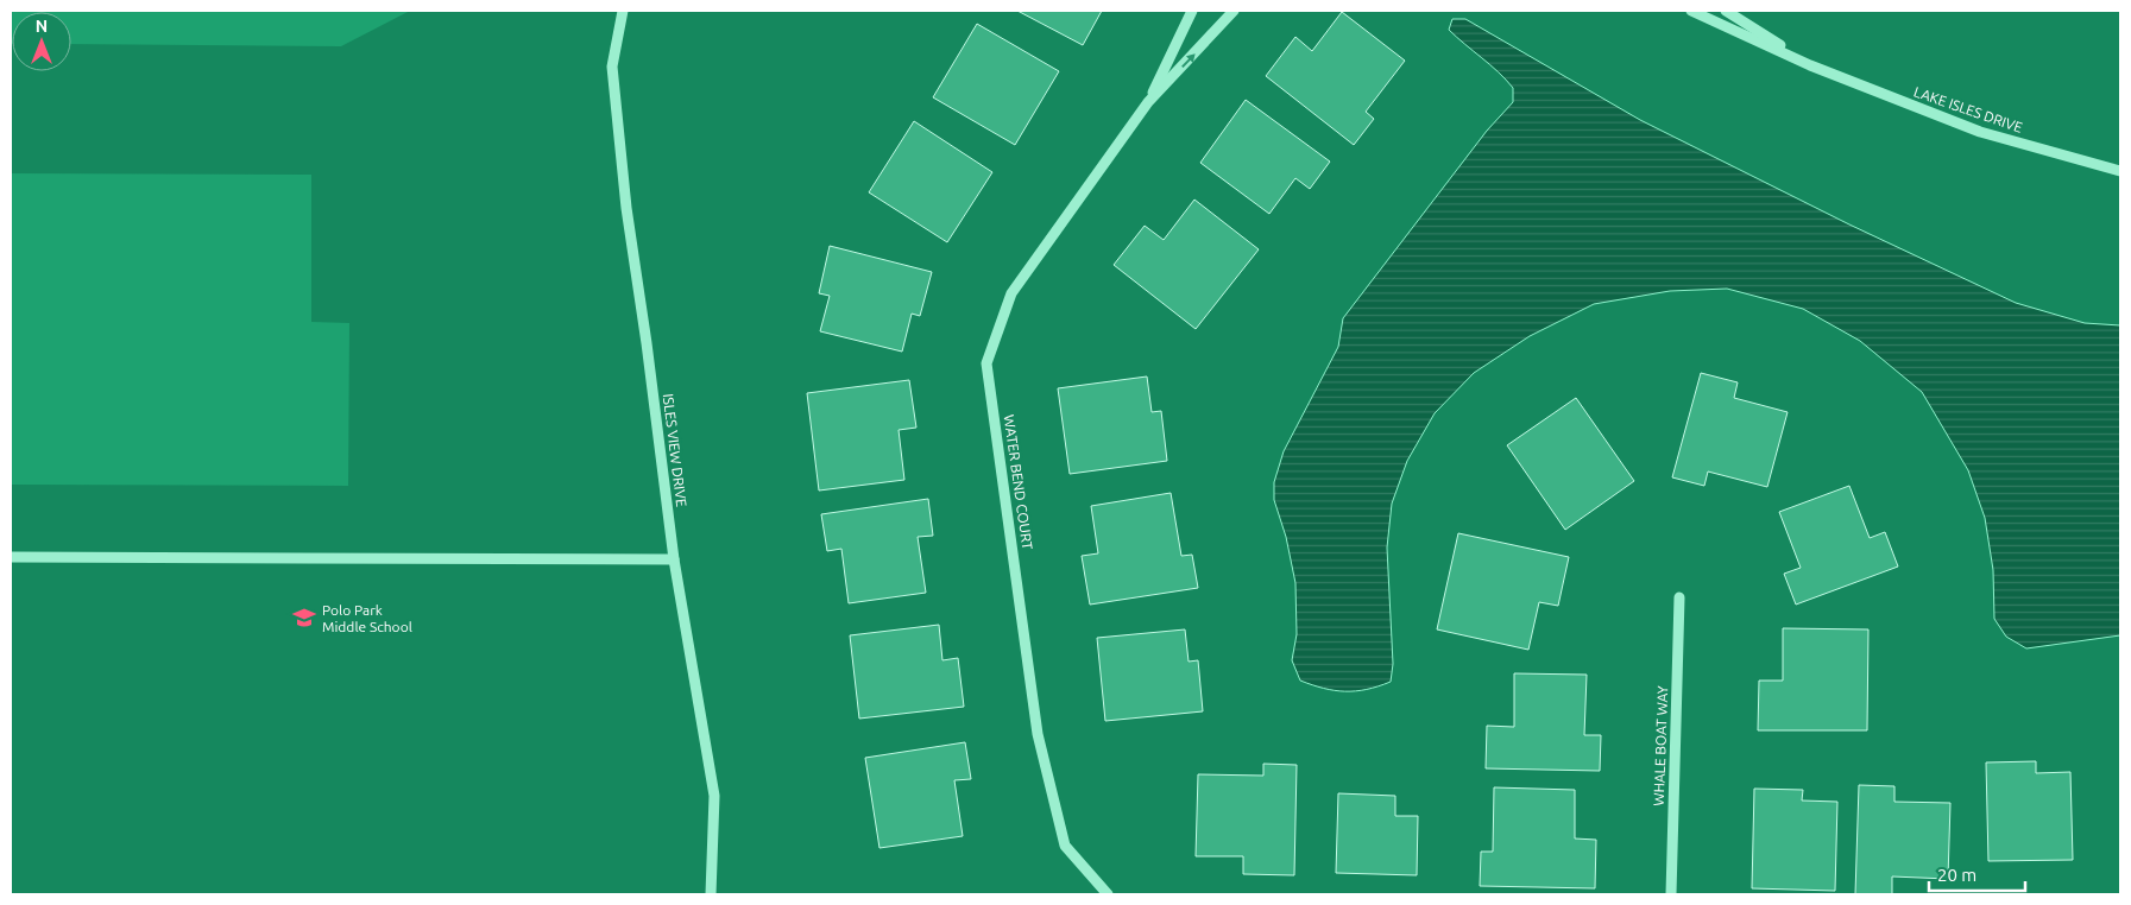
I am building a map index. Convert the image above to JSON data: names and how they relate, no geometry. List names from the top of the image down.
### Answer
{
  "streets": {
    "street": [
      "LAKE ISLES DRIVE",
      "ISLES VIEW DRIVE",
      "WATER BEND COURT",
      "WHALE BOAT WAY"
    ]
  },
  "places": {
    "school or university": ["Polo Park Middle School"]
  },
  "scale_bar": "20 m",
  "north": "top"
}
